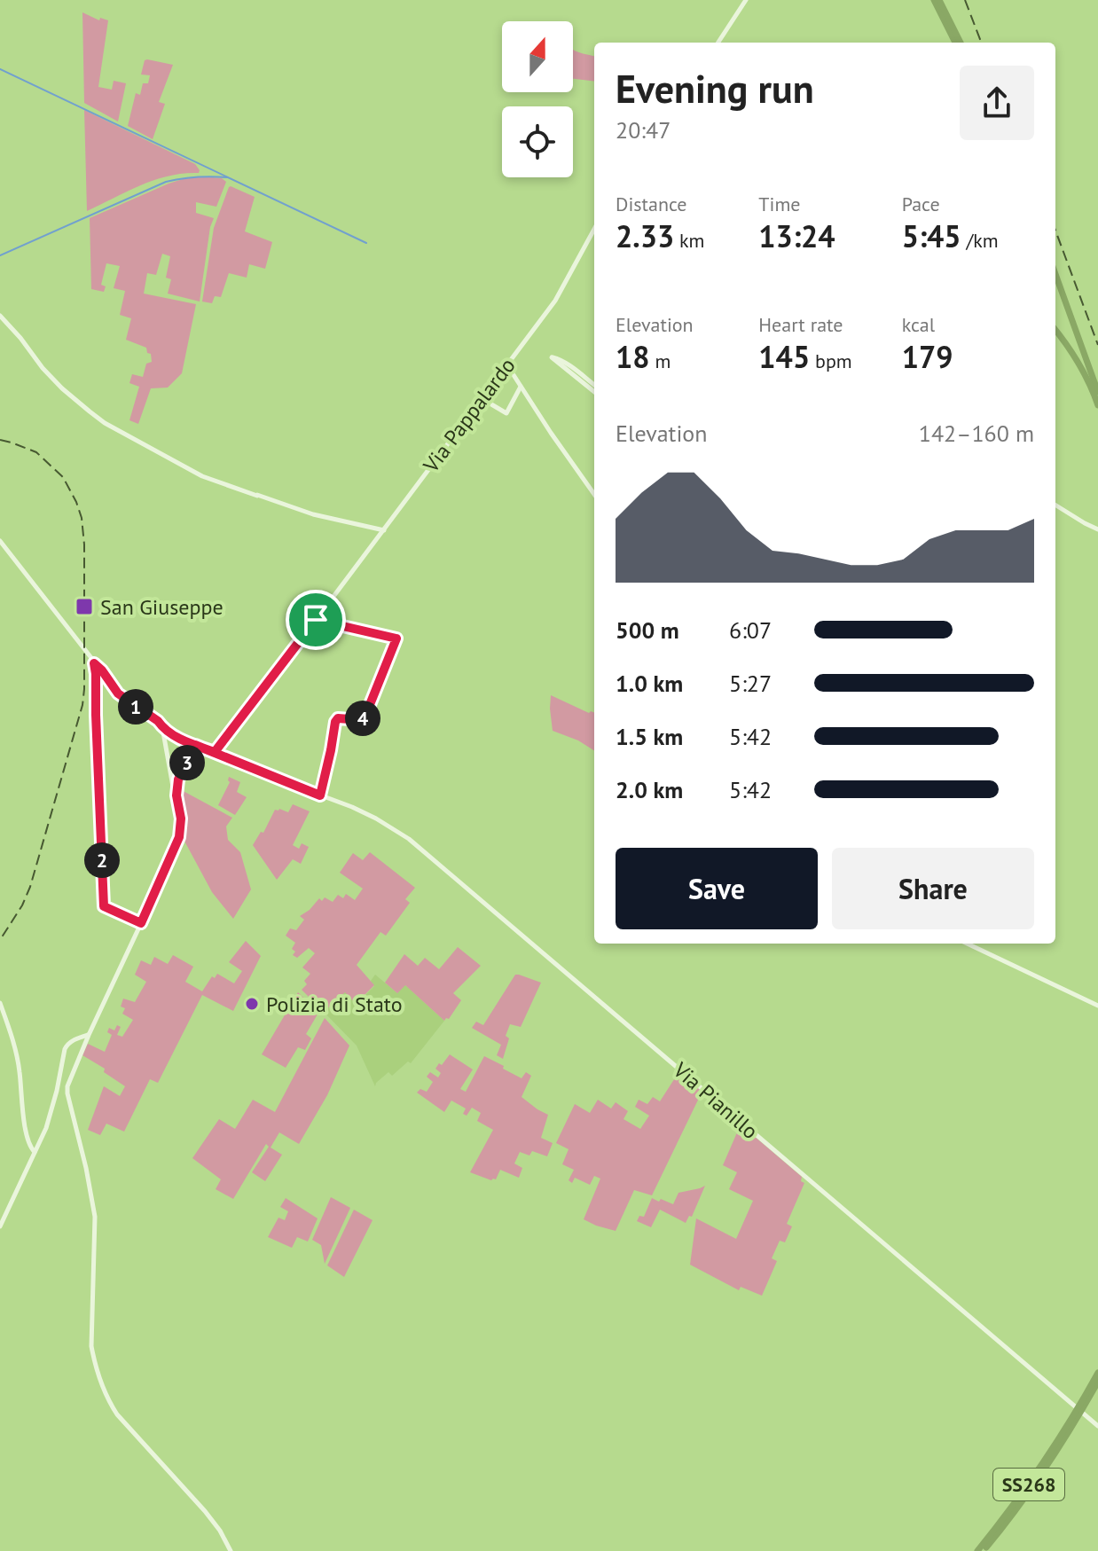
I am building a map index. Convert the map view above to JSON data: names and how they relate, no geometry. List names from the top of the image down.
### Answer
{
  "streets": {
    "highway": ["SS268"],
    "street": ["Via Pappalardo", "Via Pianillo"]
  },
  "crossings": [
    ["Via Pappalardo", "Via Pianillo"]
  ],
  "places": {
    "transit": ["San Giuseppe"],
    "other": ["Polizia di Stato"]
  },
  "north": "top",
  "page": {
    "heading": ["Evening run", "20:47"],
    "stats": [
      ["Distance", "2.33 km"],
      ["Time", "13:24"],
      ["Pace", "5:45 /km"],
      ["Elevation", "18 m"],
      ["Heart rate", "145 bpm"],
      ["kcal", "179"]
    ],
    "chart": ["Elevation", "142–160 m"],
    "list": [
      {
        "name": "500 m",
        "note": "6:07"
      },
      {
        "name": "1.0 km",
        "note": "5:27"
      },
      {
        "name": "1.5 km",
        "note": "5:42"
      },
      {
        "name": "2.0 km",
        "note": "5:42"
      }
    ],
    "pins": [
      "1",
      "4",
      "3",
      "2"
    ],
    "buttons": ["Save", "Share"]
  }
}
